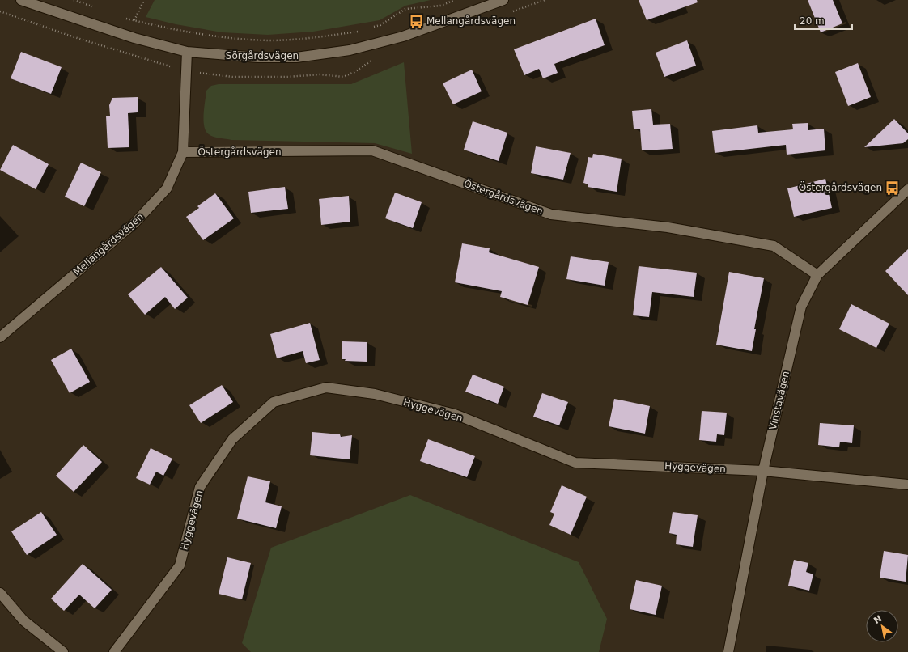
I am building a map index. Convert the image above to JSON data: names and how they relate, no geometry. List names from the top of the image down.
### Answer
{
  "streets": {
    "street": [
      "Sörgårdsvägen",
      "Östergårdsvägen",
      "Mellangårdsvägen",
      "Vinstavägen",
      "Hyggevägen"
    ]
  },
  "crossings": [
    ["Sörgårdsvägen", "Mellangårdsvägen"],
    ["Östergårdsvägen", "Mellangårdsvägen"],
    ["Östergårdsvägen", "Vinstavägen"],
    ["Vinstavägen", "Hyggevägen"]
  ],
  "places": {
    "bus stop": ["Mellangårdsvägen", "Östergårdsvägen"]
  },
  "scale_bar": "20 m",
  "north": "top left"
}
